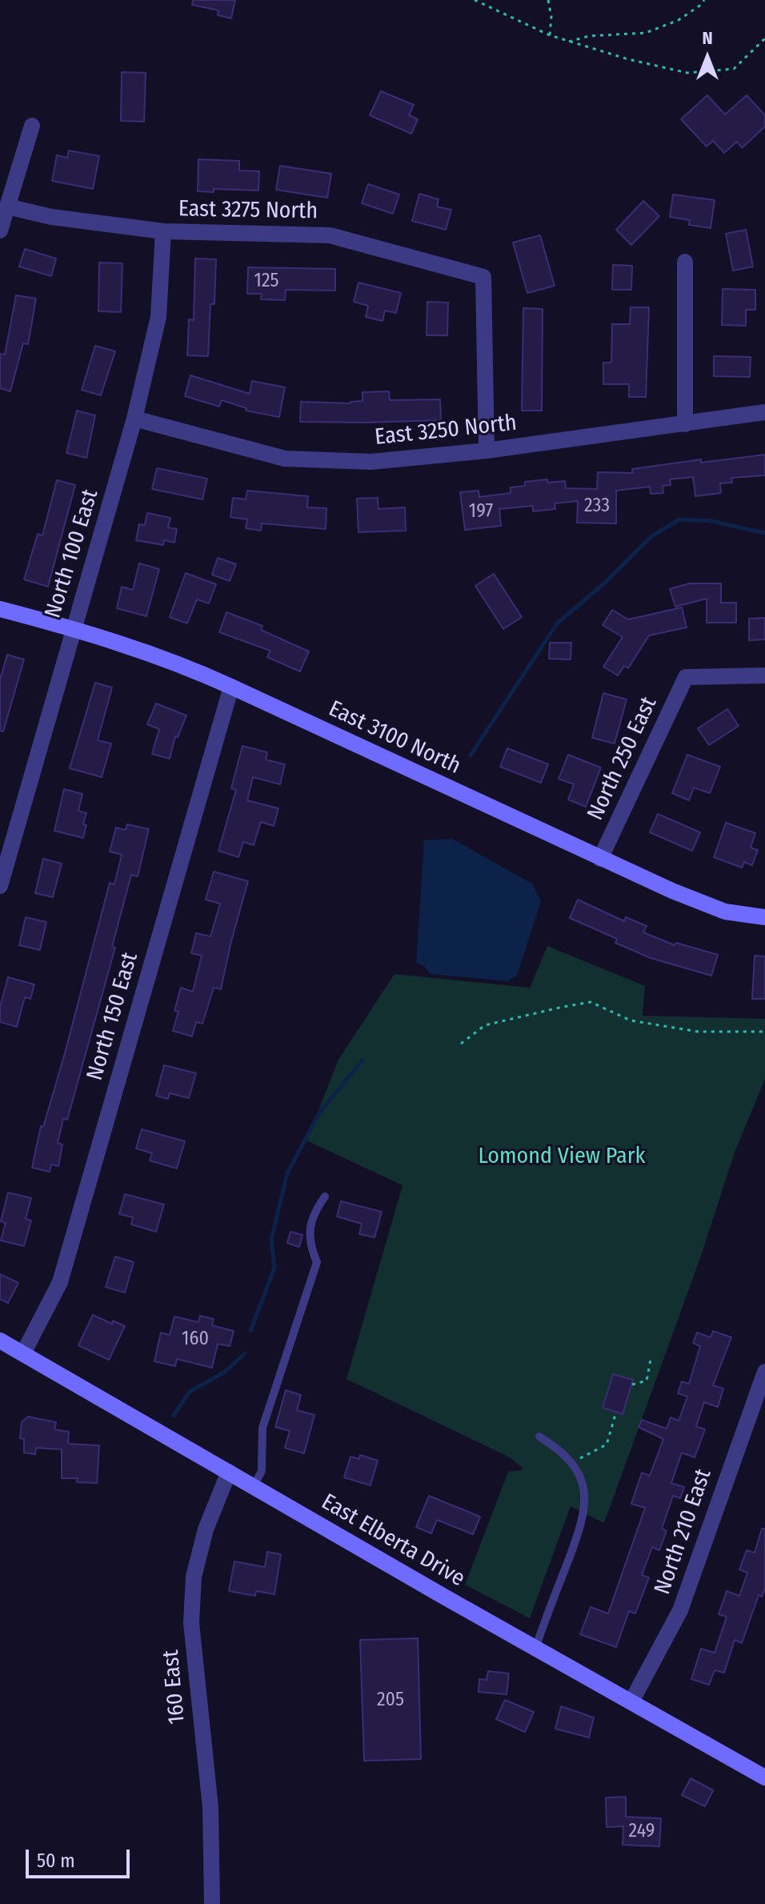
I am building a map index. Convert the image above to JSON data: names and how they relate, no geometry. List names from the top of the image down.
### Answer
{
  "streets": {
    "main road": ["East 3100 North", "East Elberta Drive"],
    "street": [
      "East 3275 North",
      "East 3250 North",
      "North 100 East",
      "North 250 East",
      "North 150 East",
      "North 210 East",
      "160 East"
    ]
  },
  "crossings": [
    ["East 3275 North", "East 3250 North"],
    ["East 3275 North", "North 100 East"],
    ["East 3250 North", "North 100 East"],
    ["North 100 East", "East 3100 North"],
    ["East 3100 North", "North 250 East"],
    ["East 3100 North", "North 150 East"],
    ["North 150 East", "East Elberta Drive"],
    ["North 210 East", "East Elberta Drive"],
    ["East Elberta Drive", "160 East"]
  ],
  "parks": ["Lomond View Park"],
  "house_numbers": [
    "125",
    "233",
    "197",
    "160",
    "205",
    "249"
  ],
  "scale_bar": "50 m",
  "north": "top"
}
